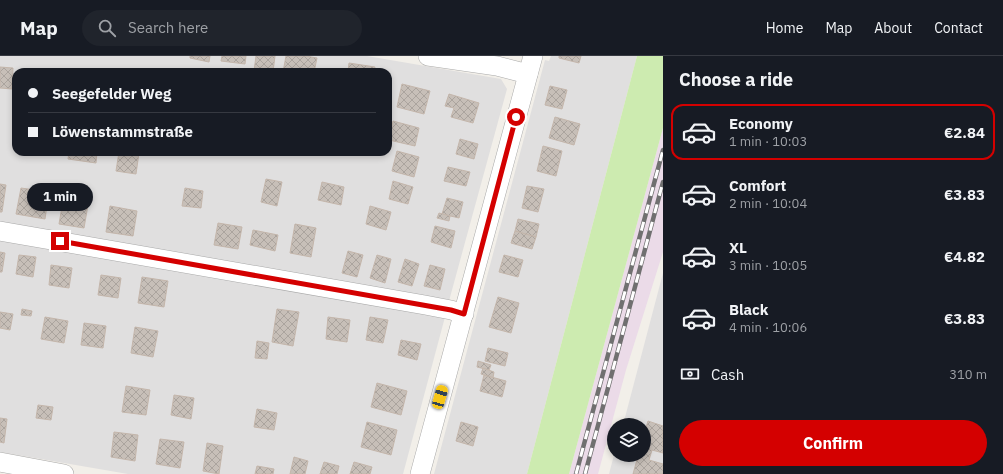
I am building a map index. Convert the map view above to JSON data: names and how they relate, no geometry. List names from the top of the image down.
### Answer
{
  "page": {
    "header": "Map",
    "search": "Search here",
    "nav": [
      "Home",
      "Map",
      "About",
      "Contact"
    ],
    "heading": "Choose a ride",
    "banner": ["Seegefelder Weg", "Löwenstammstraße"],
    "list": [
      {
        "name": "Economy",
        "note": "1 min · 10:03",
        "value": "€2.84"
      },
      {
        "name": "Comfort",
        "note": "2 min · 10:04",
        "value": "€3.83"
      },
      {
        "name": "XL",
        "note": "3 min · 10:05",
        "value": "€4.82"
      },
      {
        "name": "Black",
        "note": "4 min · 10:06",
        "value": "€3.83"
      }
    ],
    "bubble": "1 min",
    "pay": ["Cash", "310 m"],
    "buttons": "Confirm"
  }
}
